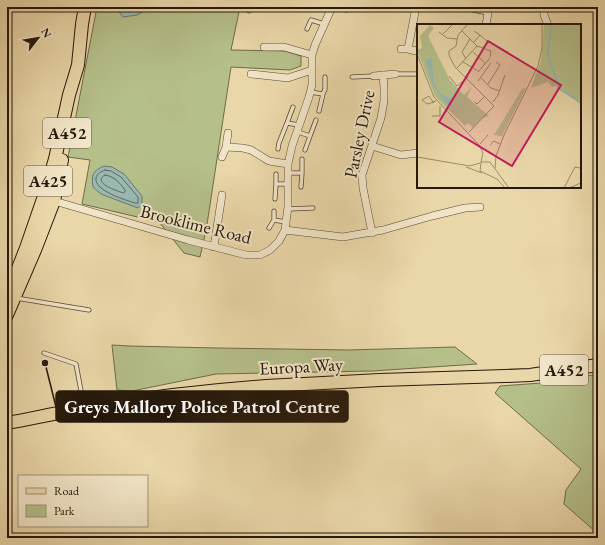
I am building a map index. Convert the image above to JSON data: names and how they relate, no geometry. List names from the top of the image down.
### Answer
{
  "streets": {
    "main road": ["A452", "A425", "Europa Way"],
    "street": ["Parsley Drive", "Brooklime Road"]
  },
  "crossings": [
    ["A425", "Brooklime Road"]
  ],
  "places": ["Greys Mallory Police Patrol Centre"],
  "legend": ["Road", "Park"],
  "north": "top right"
}
